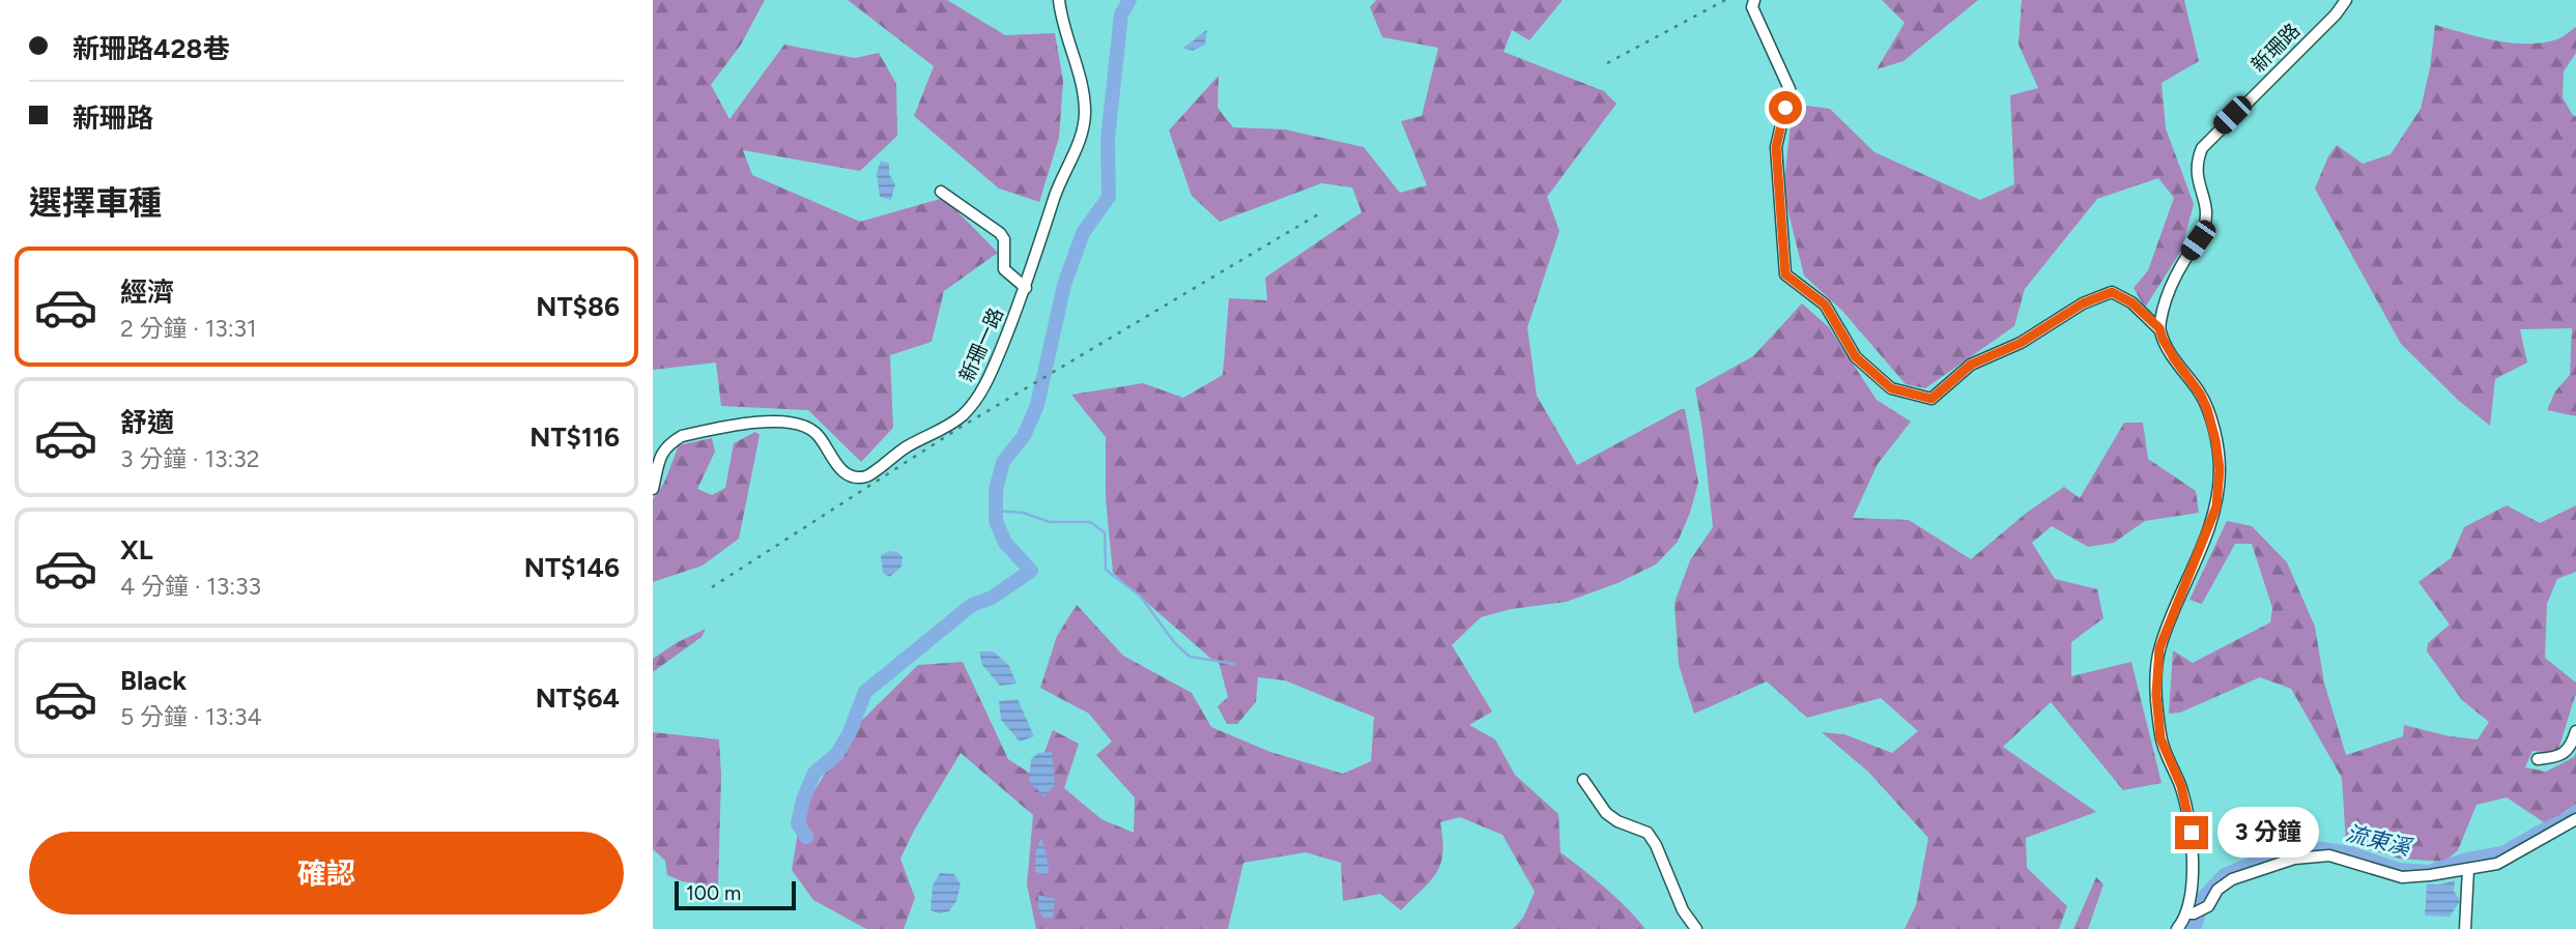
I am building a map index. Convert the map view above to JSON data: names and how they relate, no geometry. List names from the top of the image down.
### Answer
{
  "streets": {
    "street": ["新珊路", "新珊一路"]
  },
  "water": ["流東溪"],
  "scale_bar": "100 m",
  "page": {
    "banner": ["新珊路428巷", "新珊路"],
    "heading": "選擇車種",
    "list": [
      {
        "name": "經濟",
        "note": "2 分鐘 · 13:31",
        "value": "NT$86"
      },
      {
        "name": "舒適",
        "note": "3 分鐘 · 13:32",
        "value": "NT$116"
      },
      {
        "name": "XL",
        "note": "4 分鐘 · 13:33",
        "value": "NT$146"
      },
      {
        "name": "Black",
        "note": "5 分鐘 · 13:34",
        "value": "NT$64"
      }
    ],
    "bubble": "3 分鐘",
    "buttons": "確認",
    "scale": "100 m"
  }
}
